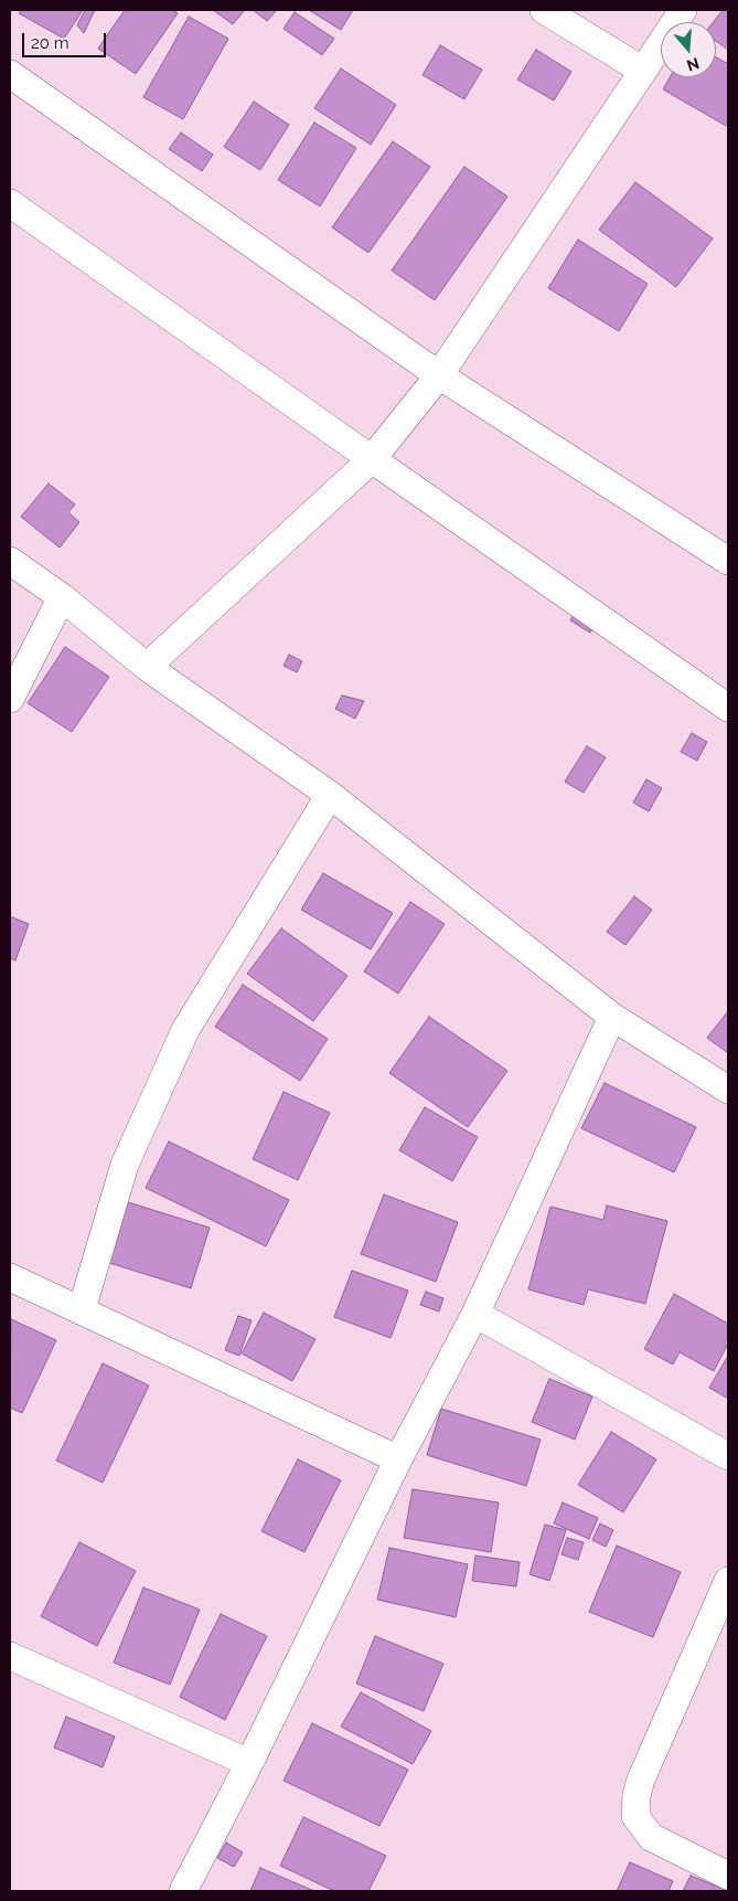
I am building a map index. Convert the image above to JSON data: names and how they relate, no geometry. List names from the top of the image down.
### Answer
{
  "scale_bar": "20 m",
  "north": "bottom"
}
